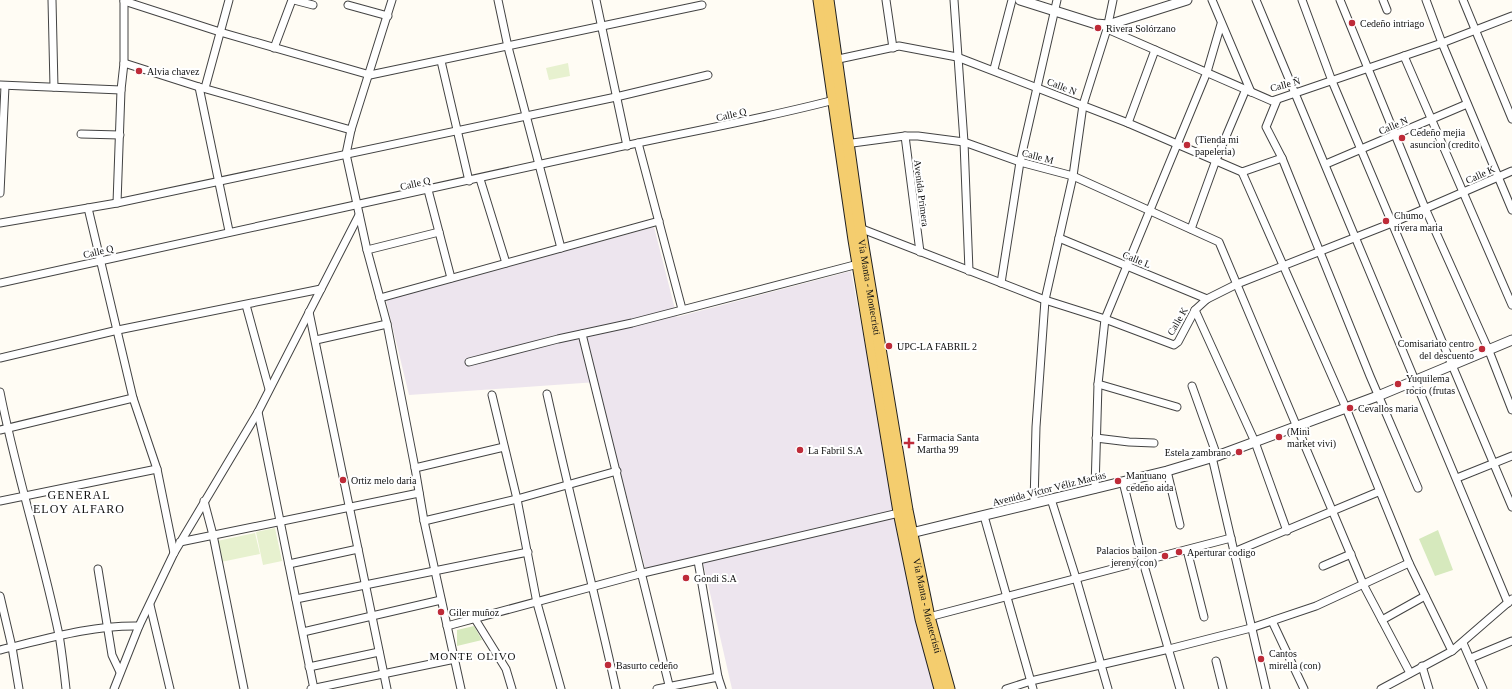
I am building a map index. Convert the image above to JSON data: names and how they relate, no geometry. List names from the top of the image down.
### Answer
{
  "streets": {
    "main road": ["Vía Manta - Montecristi"],
    "street": [
      "Calle Ñ",
      "Calle N",
      "Calle Q",
      "Calle M",
      "Calle K",
      "Avenida Primera",
      "Calle L",
      "Avenida Víctor Véliz Macías"
    ]
  },
  "crossings": [
    ["Calle N", "Vía Manta - Montecristi"],
    ["Calle Q", "Vía Manta - Montecristi"],
    ["Calle M", "Calle K"],
    ["Calle M", "Avenida Primera"],
    ["Calle M", "Vía Manta - Montecristi"],
    ["Calle K", "Avenida Primera"],
    ["Calle K", "Calle L"],
    ["Calle K", "Vía Manta - Montecristi"],
    ["Vía Manta - Montecristi", "Avenida Víctor Véliz Macías"]
  ],
  "districts": ["GENERAL ELOY ALFARO", "MONTE OLIVO"],
  "places": {
    "other": [
      "Cedeño intriago",
      "Rivera Solórzano",
      "Alvia chavez",
      "Cedeño mejia asuncion (credito",
      "(Tienda mi papeleria)",
      "Chumo rivera maria",
      "UPC-LA FABRIL 2",
      "Comisariato centro del descuento",
      "Yuquilema rocio (frutas",
      "Cevallos maria",
      "(Mini market vivi)",
      "La Fabril S.A",
      "Estela zambrano",
      "Ortiz melo daria",
      "Mantuano cedeño aida",
      "Aperturar codigo",
      "Palacios bailon jereny(con)",
      "Gondi S.A",
      "Giler muñoz",
      "Cantos mirella (con)",
      "Basurto cedeño"
    ],
    "health": ["Farmacia Santa Martha 99"]
  }
}
